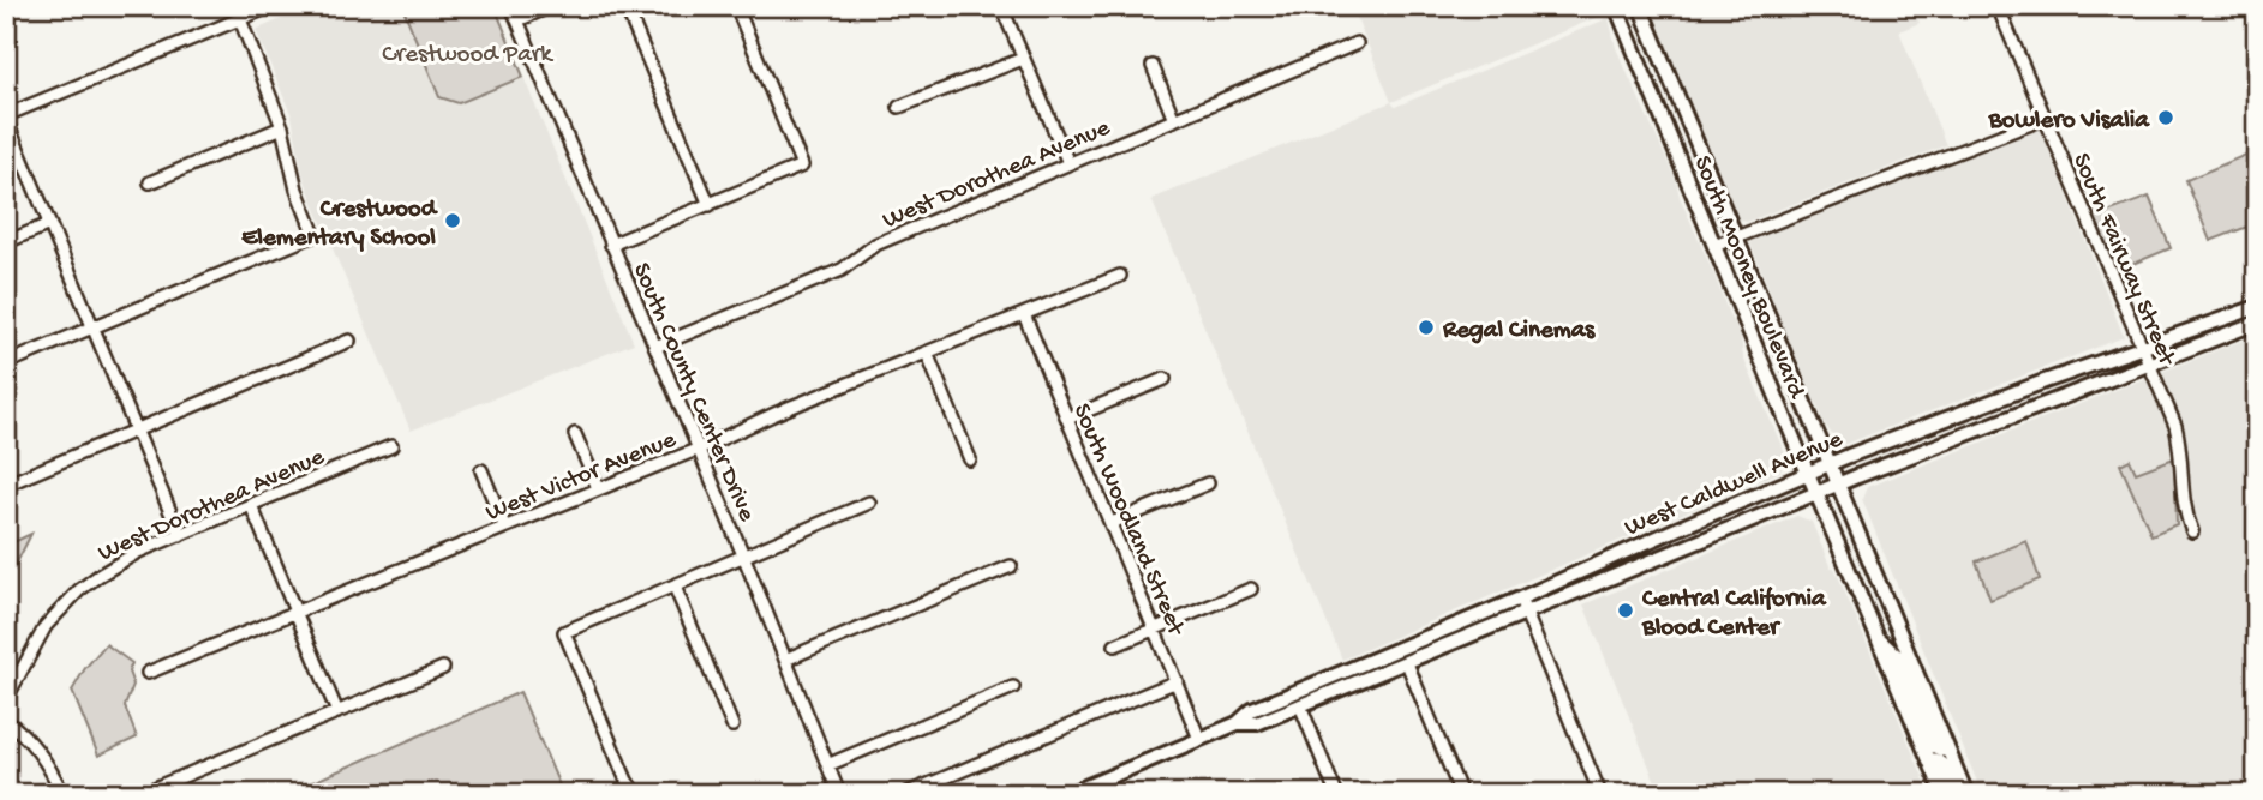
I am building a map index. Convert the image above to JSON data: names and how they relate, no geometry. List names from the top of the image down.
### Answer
{
  "streets": {
    "main road": ["South Mooney Boulevard", "West Caldwell Avenue"],
    "street": [
      "West Dorothea Avenue",
      "South Fairway Street",
      "South County Center Drive",
      "West Victor Avenue",
      "South Woodland Street"
    ]
  },
  "crossings": [
    ["West Dorothea Avenue", "South County Center Drive"],
    ["South Fairway Street", "West Caldwell Avenue"],
    ["South Mooney Boulevard", "West Caldwell Avenue"],
    ["South County Center Drive", "West Victor Avenue"],
    ["West Victor Avenue", "South Woodland Street"],
    ["West Caldwell Avenue", "South Woodland Street"]
  ],
  "parks": ["Crestwood Park"],
  "places": [
    "Bowlero Visalia",
    "Crestwood Elementary School",
    "Regal Cinemas",
    "Central California Blood Center"
  ]
}
